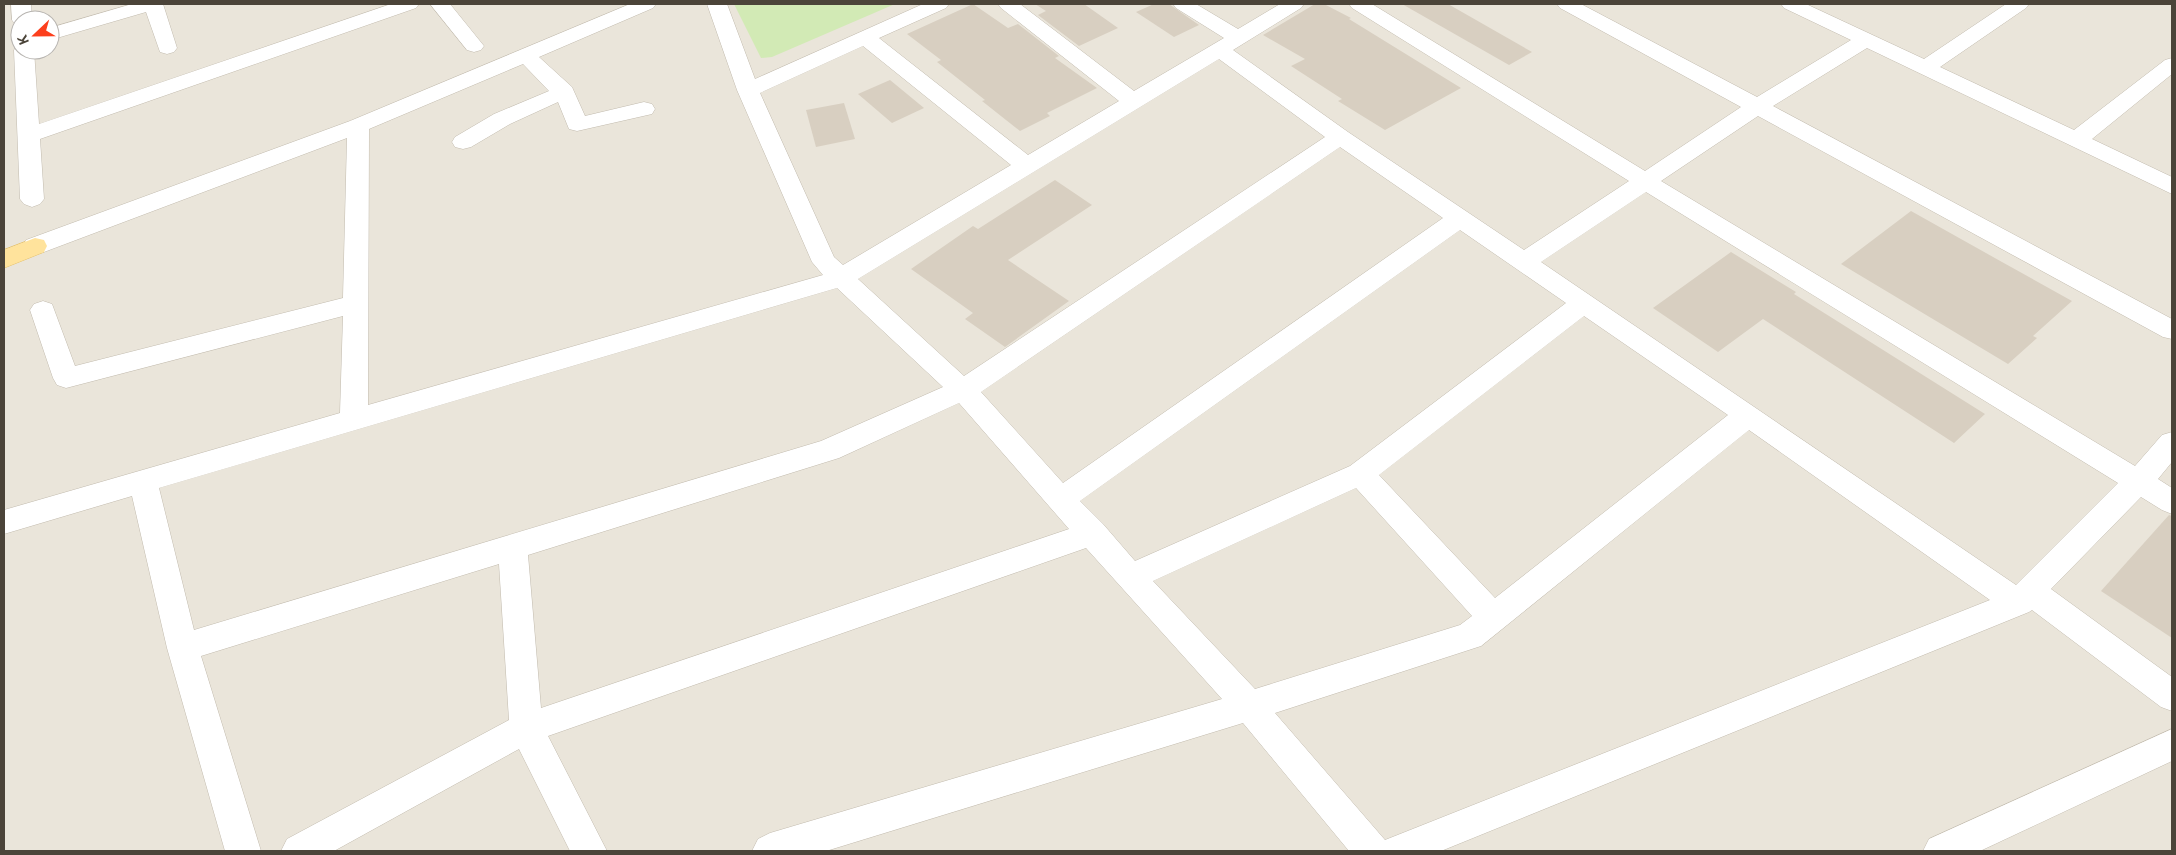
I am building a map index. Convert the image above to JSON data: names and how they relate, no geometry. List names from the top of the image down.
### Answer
{
  "north": "left"
}
